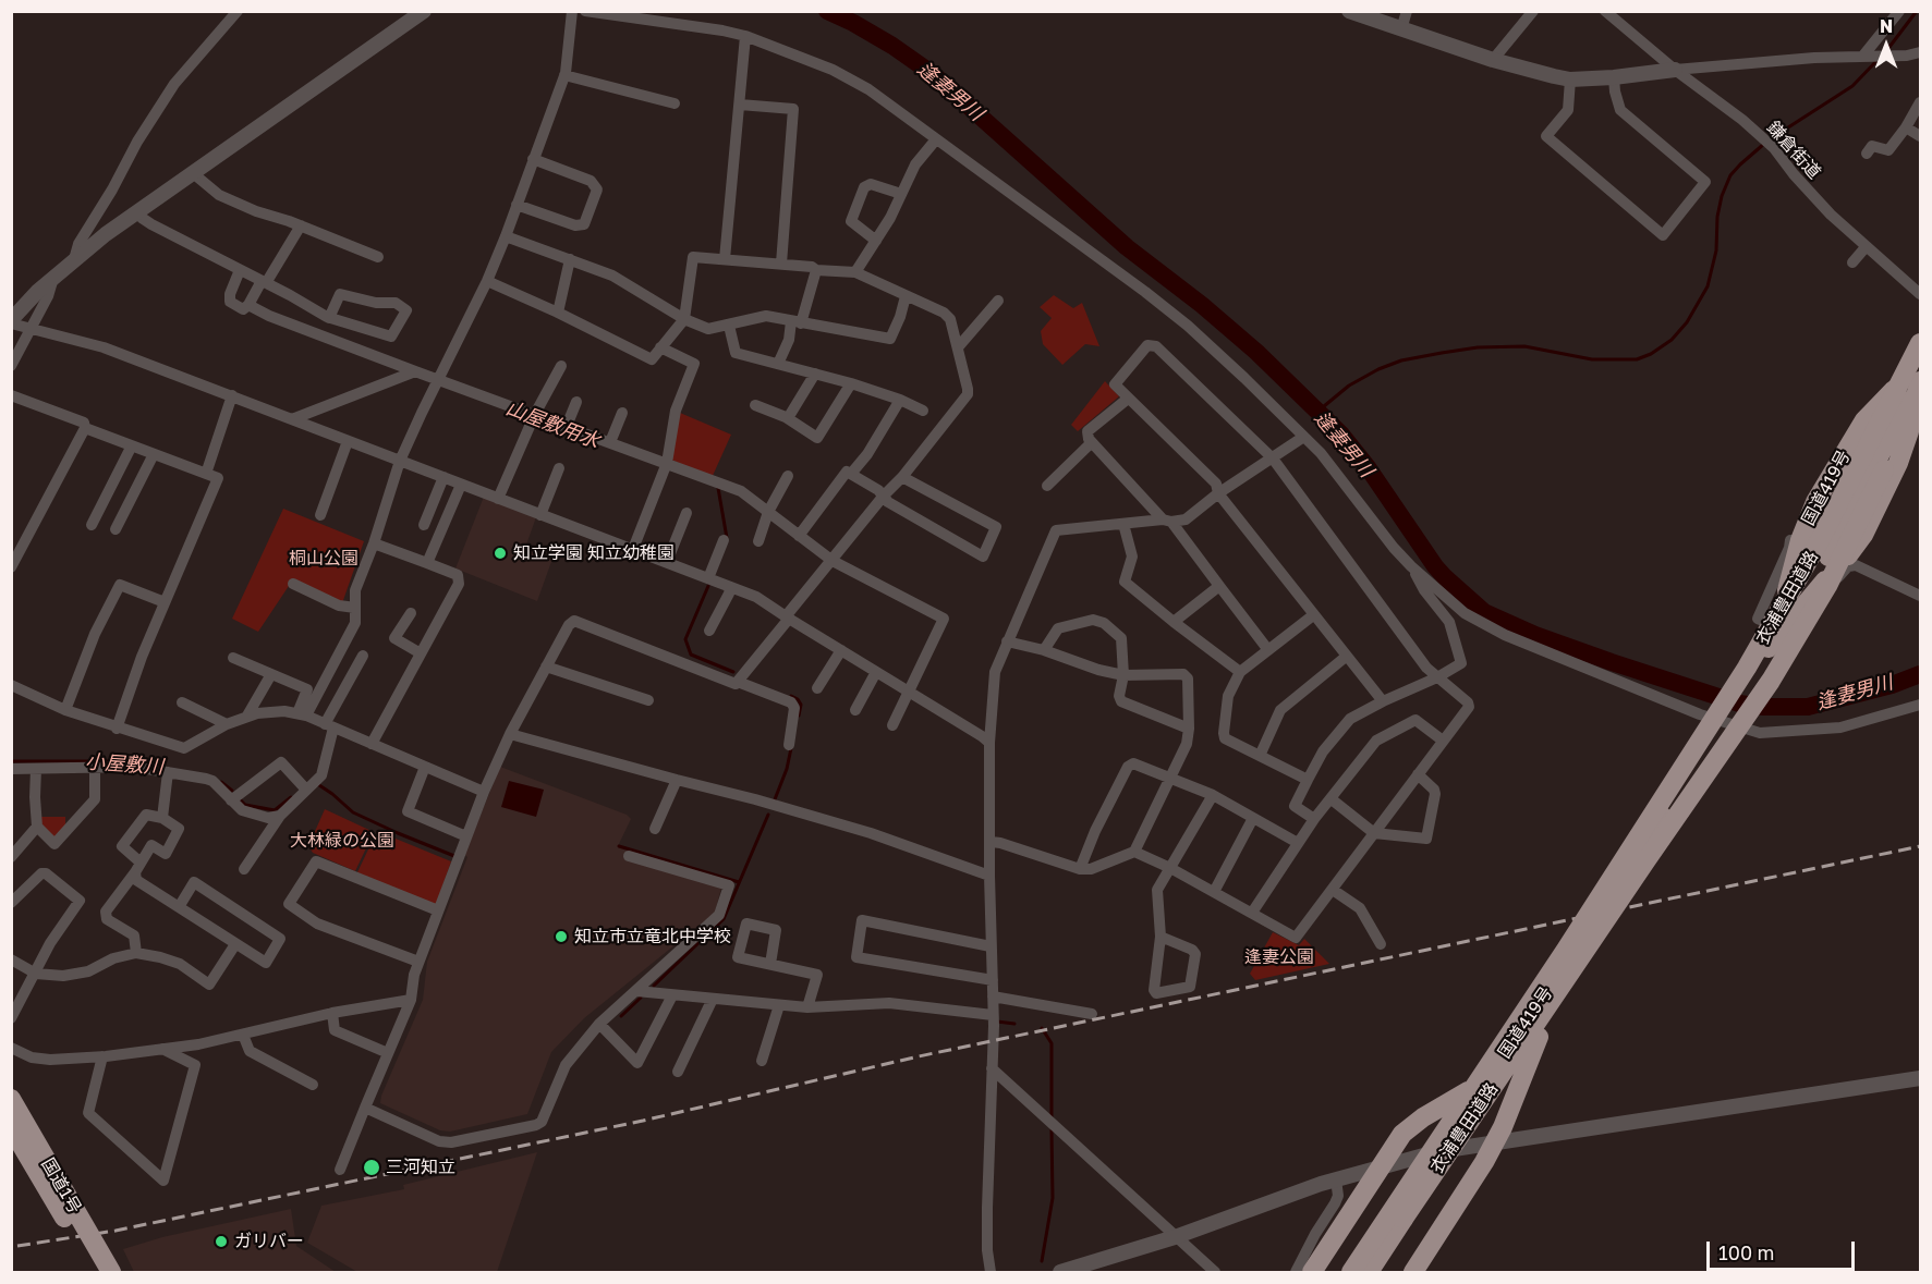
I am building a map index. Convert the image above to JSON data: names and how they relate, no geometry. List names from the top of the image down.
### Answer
{
  "streets": {
    "highway": ["国道419号", "衣浦豊田道路", "国道1号"],
    "street": ["鎌倉街道"]
  },
  "crossings": [
    ["国道419号", "衣浦豊田道路"]
  ],
  "water": ["逢妻男川", "山屋敷用水", "小屋敷川"],
  "parks": ["桐山公園", "大林緑の公園", "逢妻公園"],
  "places": [
    "知立学園 知立幼稚園",
    "知立市立竜北中学校",
    "三河知立",
    "ガリバー"
  ],
  "scale_bar": "100 m",
  "north": "top"
}
